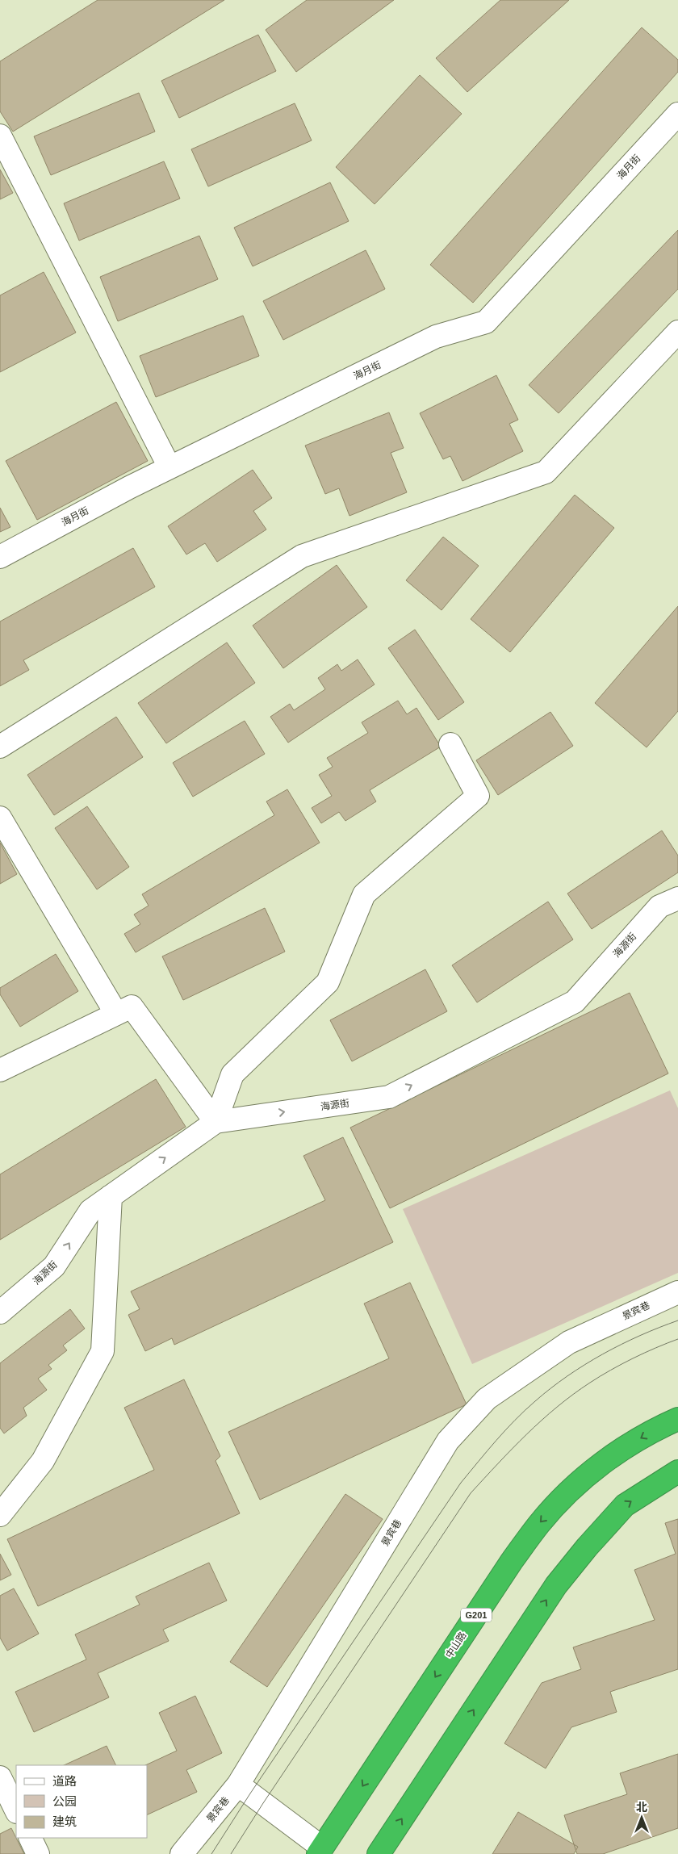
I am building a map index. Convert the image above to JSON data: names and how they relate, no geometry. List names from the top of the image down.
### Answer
{
  "streets": {
    "highway": ["G201", "中山路"],
    "street": ["海月街", "海源街", "景宾巷"]
  },
  "one_way": ["海源街"],
  "legend": ["道路", "公园", "建筑"],
  "north": "top"
}
